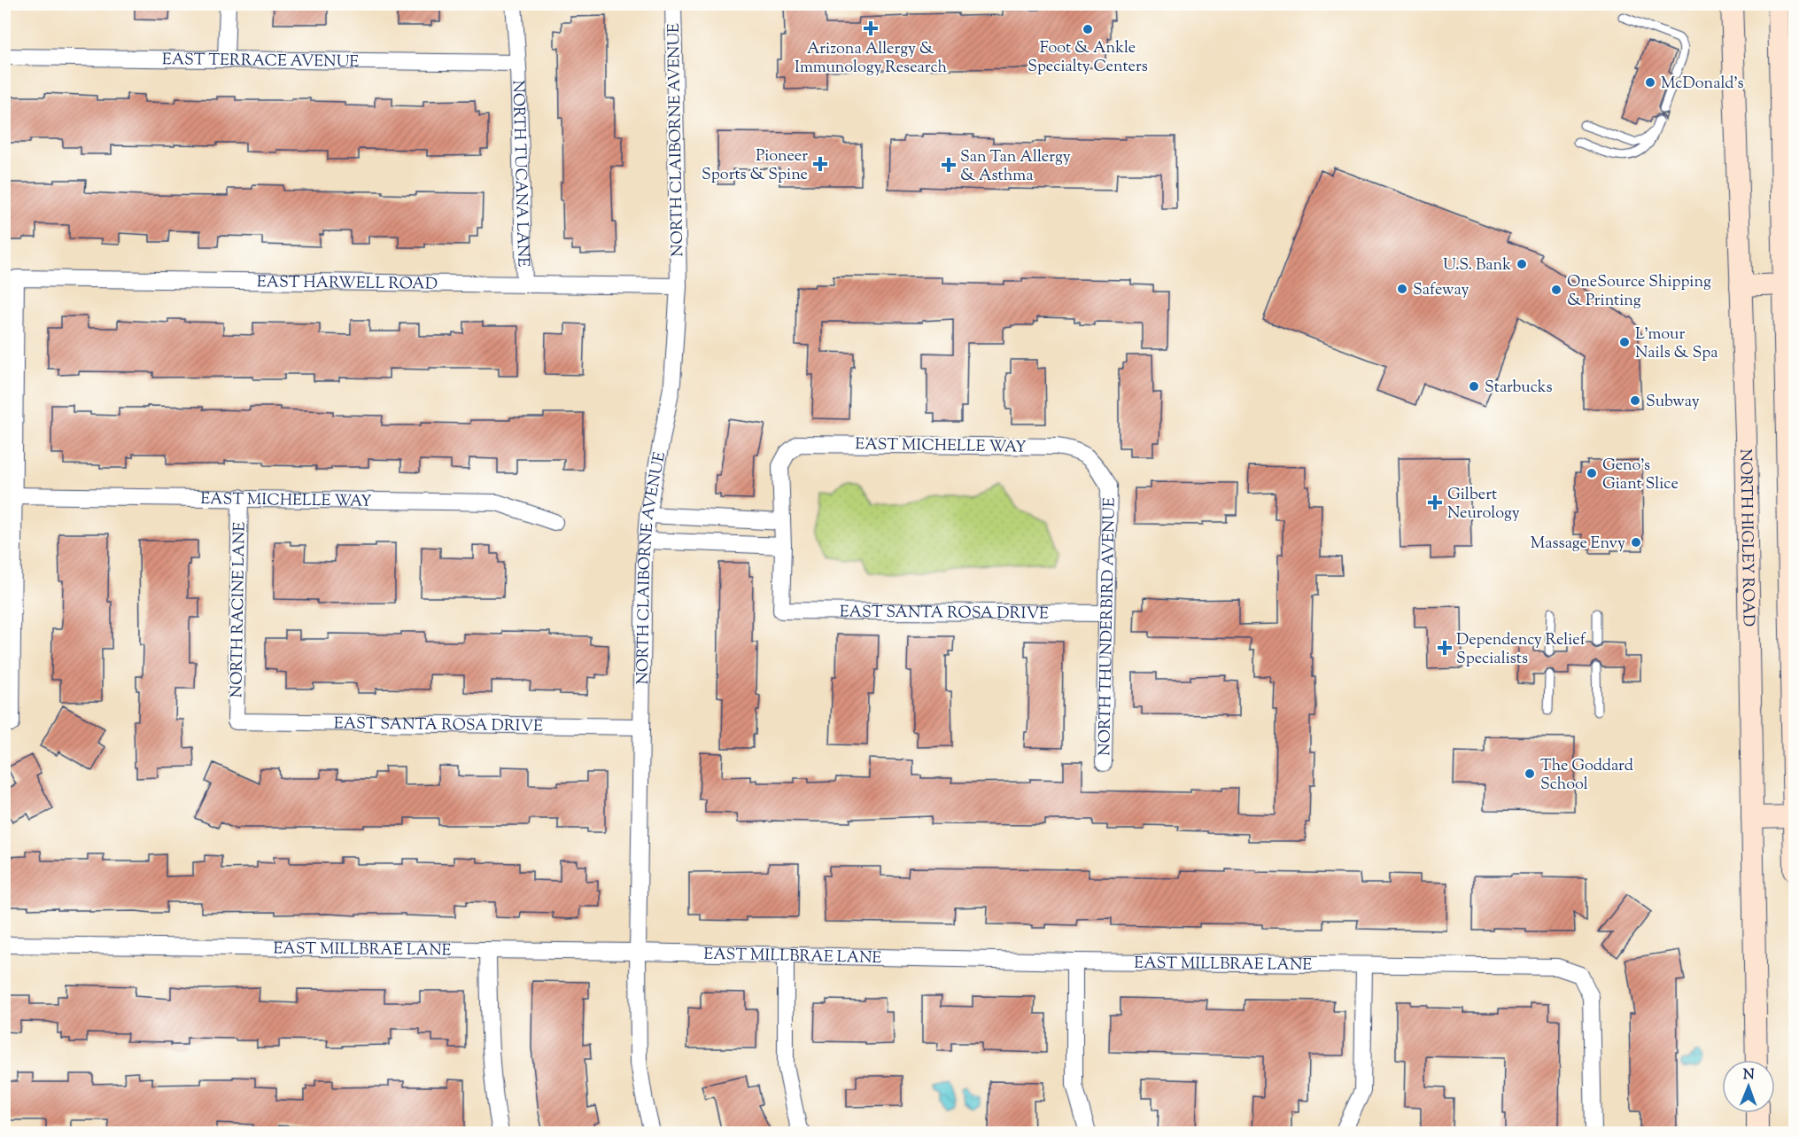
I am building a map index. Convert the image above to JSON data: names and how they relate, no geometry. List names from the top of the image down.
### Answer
{
  "streets": {
    "main road": ["NORTH HIGLEY ROAD"],
    "street": [
      "EAST TERRACE AVENUE",
      "NORTH CLAIBORNE AVENUE",
      "NORTH TUCANA LANE",
      "EAST HARWELL ROAD",
      "EAST MICHELLE WAY",
      "NORTH RACINE LANE",
      "EAST SANTA ROSA DRIVE",
      "NORTH THUNDERBIRD AVENUE",
      "EAST MILLBRAE LANE"
    ]
  },
  "crossings": [
    ["EAST TERRACE AVENUE", "NORTH TUCANA LANE"],
    ["NORTH CLAIBORNE AVENUE", "EAST HARWELL ROAD"],
    ["NORTH CLAIBORNE AVENUE", "EAST SANTA ROSA DRIVE"],
    ["NORTH CLAIBORNE AVENUE", "EAST MILLBRAE LANE"],
    ["NORTH TUCANA LANE", "EAST HARWELL ROAD"],
    ["EAST HARWELL ROAD", "EAST MICHELLE WAY"],
    ["EAST MICHELLE WAY", "NORTH RACINE LANE"],
    ["EAST MICHELLE WAY", "NORTH THUNDERBIRD AVENUE"],
    ["NORTH RACINE LANE", "EAST SANTA ROSA DRIVE"],
    ["EAST SANTA ROSA DRIVE", "NORTH THUNDERBIRD AVENUE"]
  ],
  "places": {
    "health": [
      "Arizona Allergy & Immunology Research",
      "Pioneer Sports & Spine",
      "San Tan Allergy & Asthma",
      "Gilbert Neurology",
      "Dependency Relief Specialists"
    ],
    "other": [
      "Foot & Ankle Specialty Centers",
      "McDonald's",
      "U.S. Bank",
      "Safeway",
      "OneSource Shipping & Printing",
      "L'mour Nails & Spa",
      "Starbucks",
      "Subway",
      "Geno's Giant Slice",
      "Massage Envy",
      "The Goddard School"
    ]
  },
  "north": "top"
}
